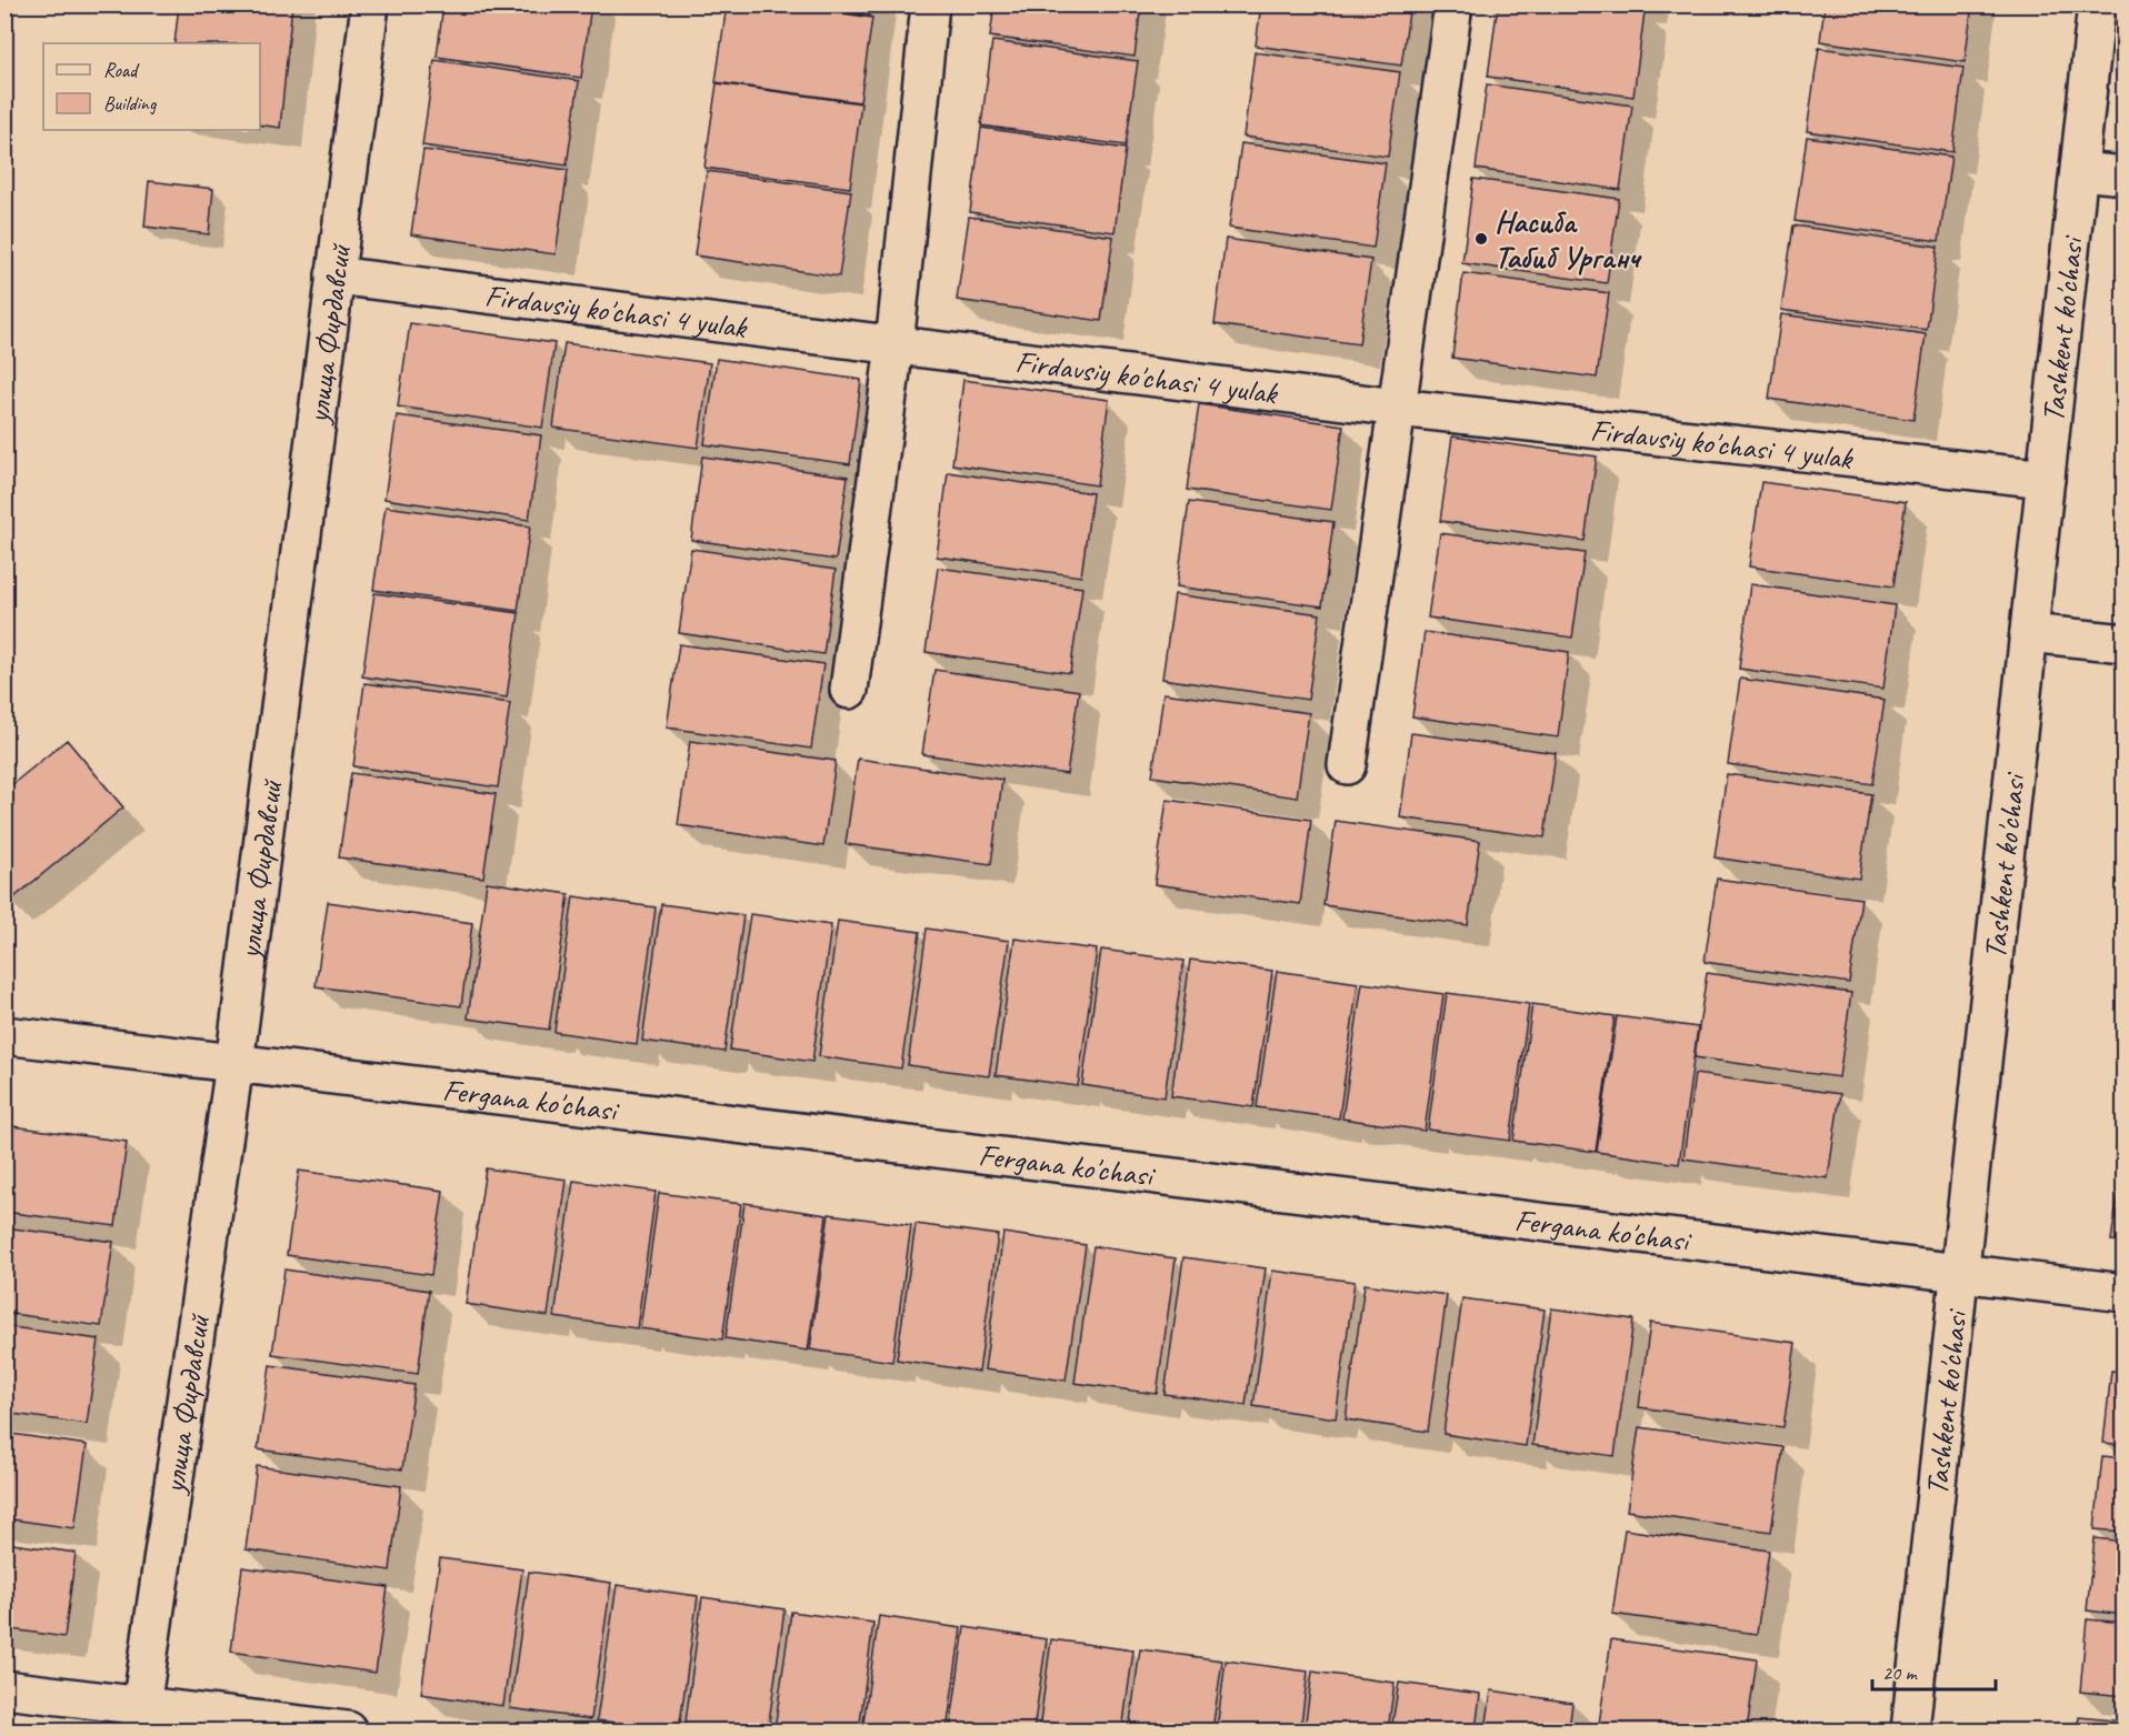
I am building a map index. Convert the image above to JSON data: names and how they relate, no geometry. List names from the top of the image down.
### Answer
{
  "streets": {
    "street": [
      "Firdavsiy ko'chasi 4 yulak",
      "Tashkent ko'chasi",
      "улица Фирдавсий",
      "Fergana ko'chasi"
    ]
  },
  "crossings": [
    ["Firdavsiy ko'chasi 4 yulak", "Tashkent ko'chasi"],
    ["Firdavsiy ko'chasi 4 yulak", "улица Фирдавсий"],
    ["Tashkent ko'chasi", "Fergana ko'chasi"],
    ["улица Фирдавсий", "Fergana ko'chasi"]
  ],
  "places": ["Насиба Табиб Урганч"],
  "legend": ["Road", "Building"],
  "scale_bar": "20 m"
}
